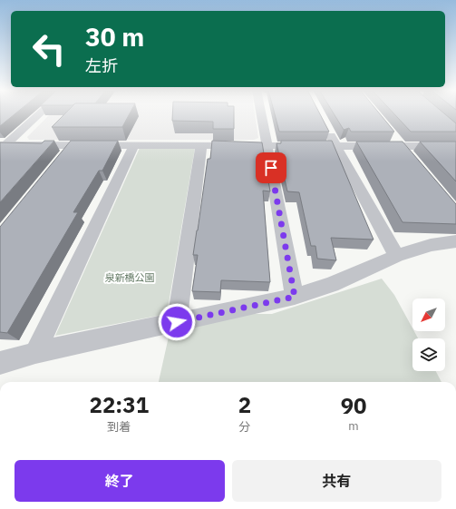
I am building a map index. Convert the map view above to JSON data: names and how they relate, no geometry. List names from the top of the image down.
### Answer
{
  "parks": ["泉新橋公園"],
  "north": "bottom left",
  "page": {
    "turn": ["30 m", "左折"],
    "eta": [
      "22:31",
      "到着",
      "2",
      "分",
      "90",
      "m"
    ],
    "buttons": ["終了", "共有"]
  }
}
